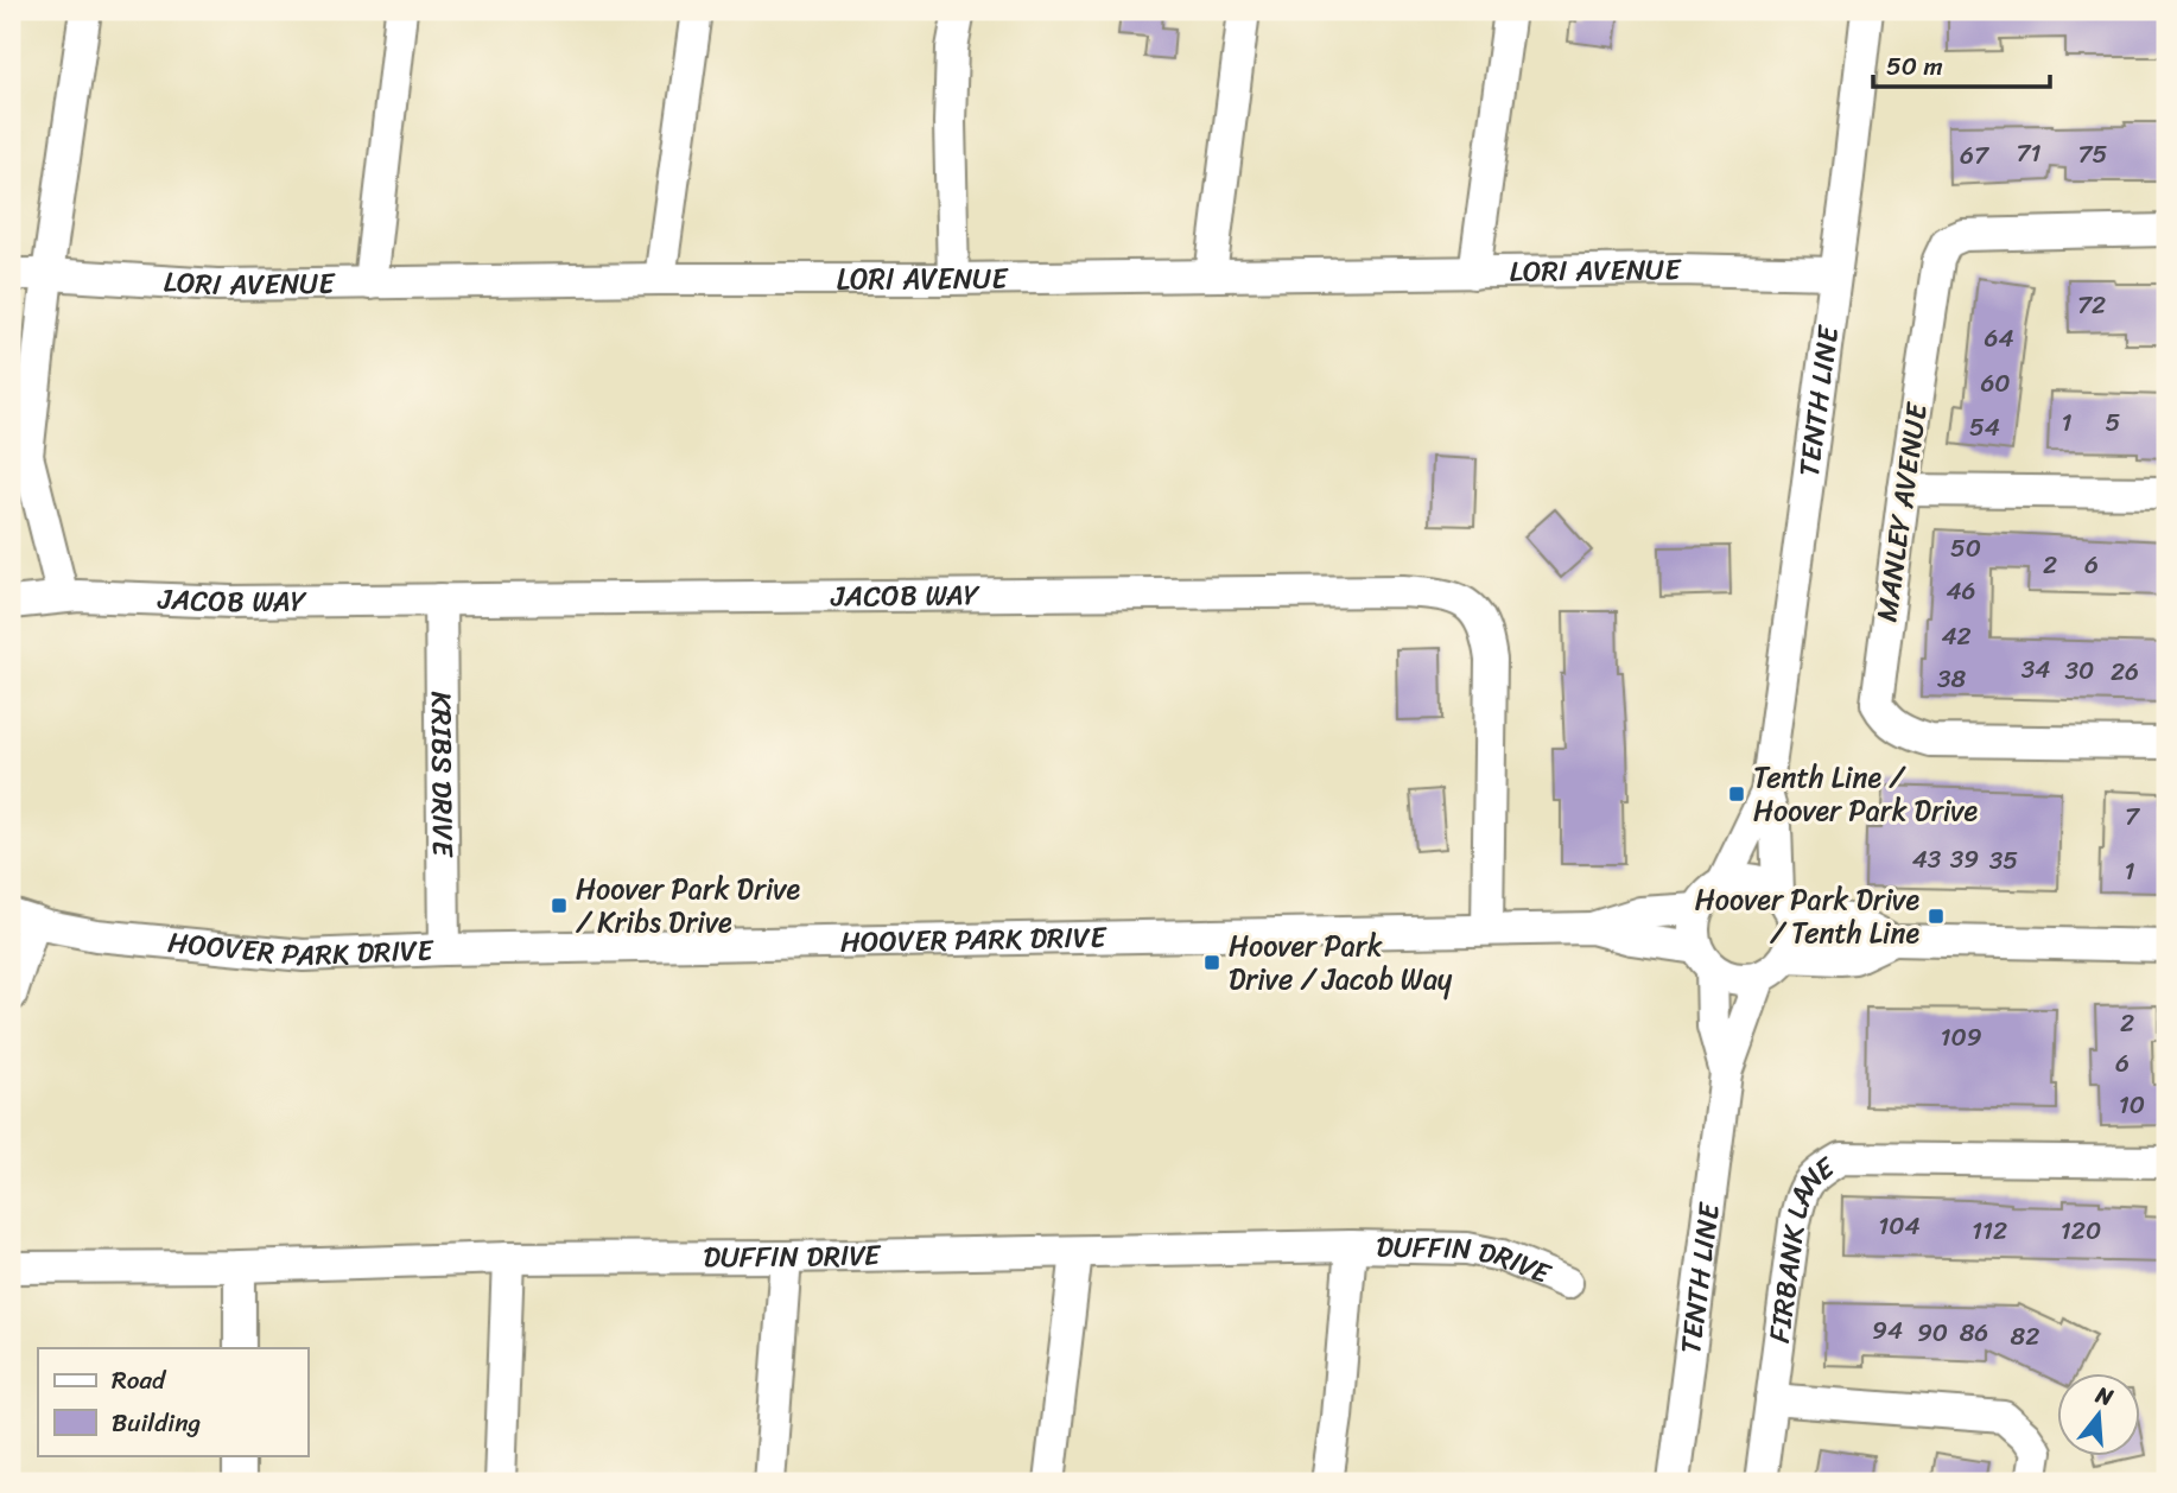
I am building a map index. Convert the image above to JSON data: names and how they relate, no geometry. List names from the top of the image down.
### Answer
{
  "streets": {
    "street": [
      "LORI AVENUE",
      "TENTH LINE",
      "MANLEY AVENUE",
      "JACOB WAY",
      "KRIBS DRIVE",
      "HOOVER PARK DRIVE",
      "DUFFIN DRIVE",
      "FIRBANK LANE"
    ]
  },
  "crossings": [
    ["LORI AVENUE", "TENTH LINE"],
    ["TENTH LINE", "HOOVER PARK DRIVE"],
    ["JACOB WAY", "KRIBS DRIVE"],
    ["JACOB WAY", "HOOVER PARK DRIVE"],
    ["KRIBS DRIVE", "HOOVER PARK DRIVE"]
  ],
  "places": {
    "transit": [
      "Tenth Line / Hoover Park Drive",
      "Hoover Park Drive / Kribs Drive",
      "Hoover Park Drive / Tenth Line",
      "Hoover Park Drive / Jacob Way"
    ]
  },
  "house_numbers": [
    "71",
    "75",
    "67",
    "72",
    "64",
    "60",
    "1",
    "5",
    "54",
    "50",
    "2",
    "6",
    "46",
    "42",
    "34",
    "30",
    "26",
    "38",
    "7",
    "43",
    "39",
    "35",
    "1",
    "2",
    "109",
    "6",
    "10",
    "104",
    "112",
    "120",
    "94",
    "90",
    "86",
    "82"
  ],
  "legend": ["Road", "Building"],
  "scale_bar": "50 m",
  "north": "top"
}
